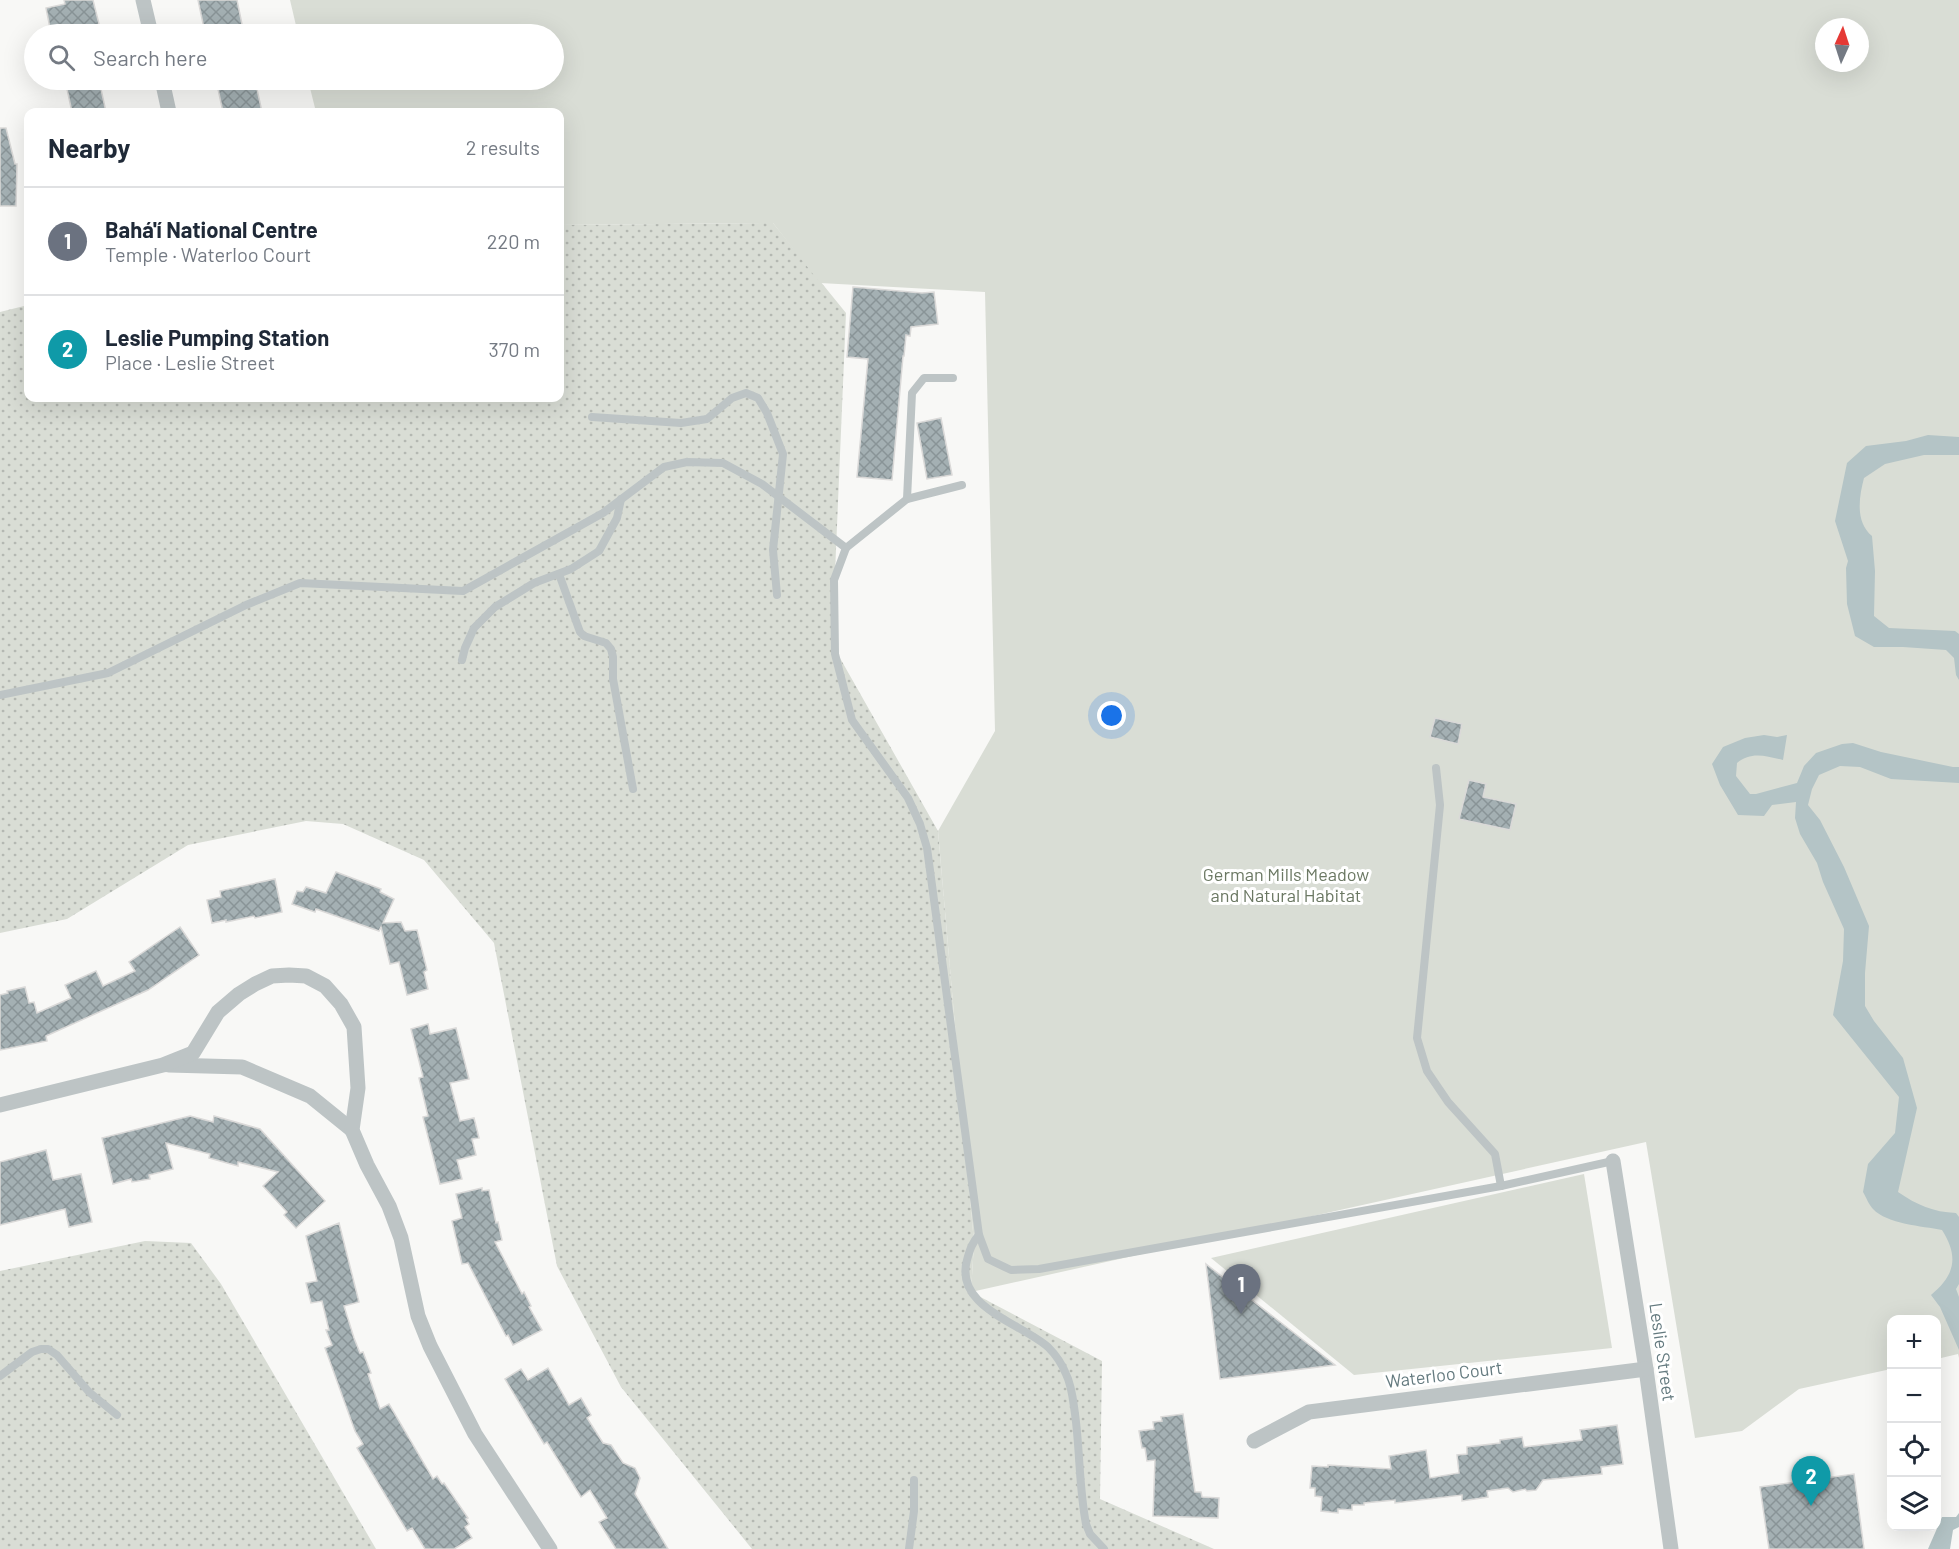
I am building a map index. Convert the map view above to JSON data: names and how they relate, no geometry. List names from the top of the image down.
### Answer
{
  "streets": {
    "street": ["Leslie Street", "Waterloo Court"]
  },
  "crossings": [
    ["Leslie Street", "Waterloo Court"]
  ],
  "parks": ["German Mills Meadow and Natural Habitat"],
  "north": "top",
  "page": {
    "search": "Search here",
    "heading": ["Nearby", "2 results"],
    "list": [
      {
        "mark": "1",
        "name": "Bahá'í National Centre",
        "note": "Temple · Waterloo Court",
        "value": "220 m"
      },
      {
        "mark": "2",
        "name": "Leslie Pumping Station",
        "note": "Place · Leslie Street",
        "value": "370 m"
      }
    ],
    "pins": ["1", "2"],
    "map_buttons": ["+", "−"]
  }
}
